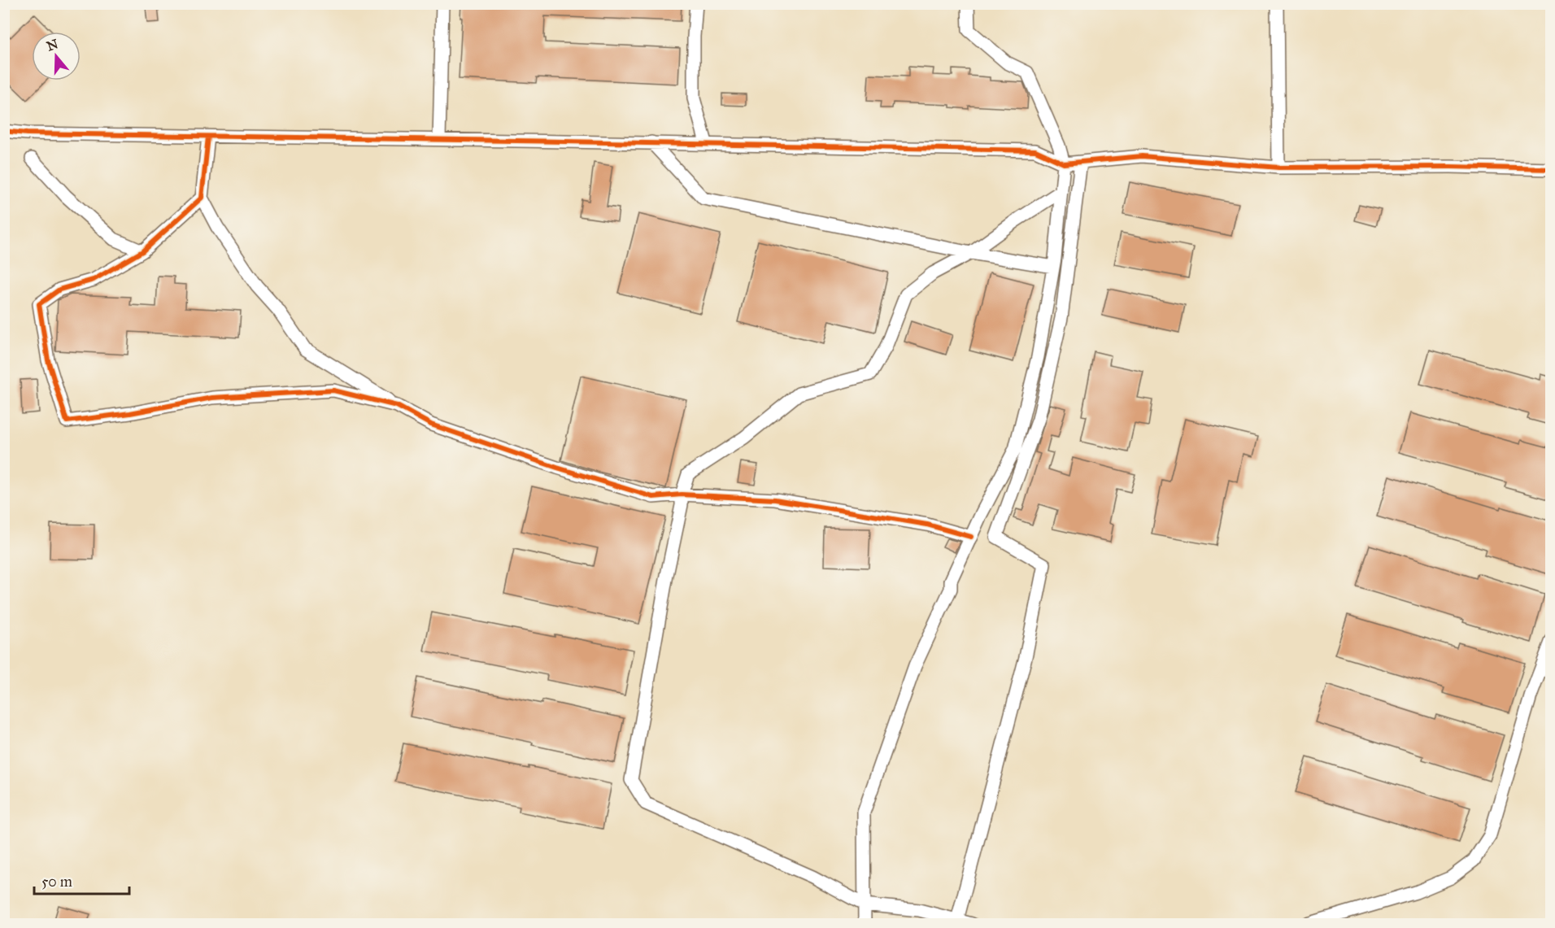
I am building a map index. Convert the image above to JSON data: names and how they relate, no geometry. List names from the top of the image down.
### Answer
{
  "scale_bar": "50 m",
  "north": "top"
}
